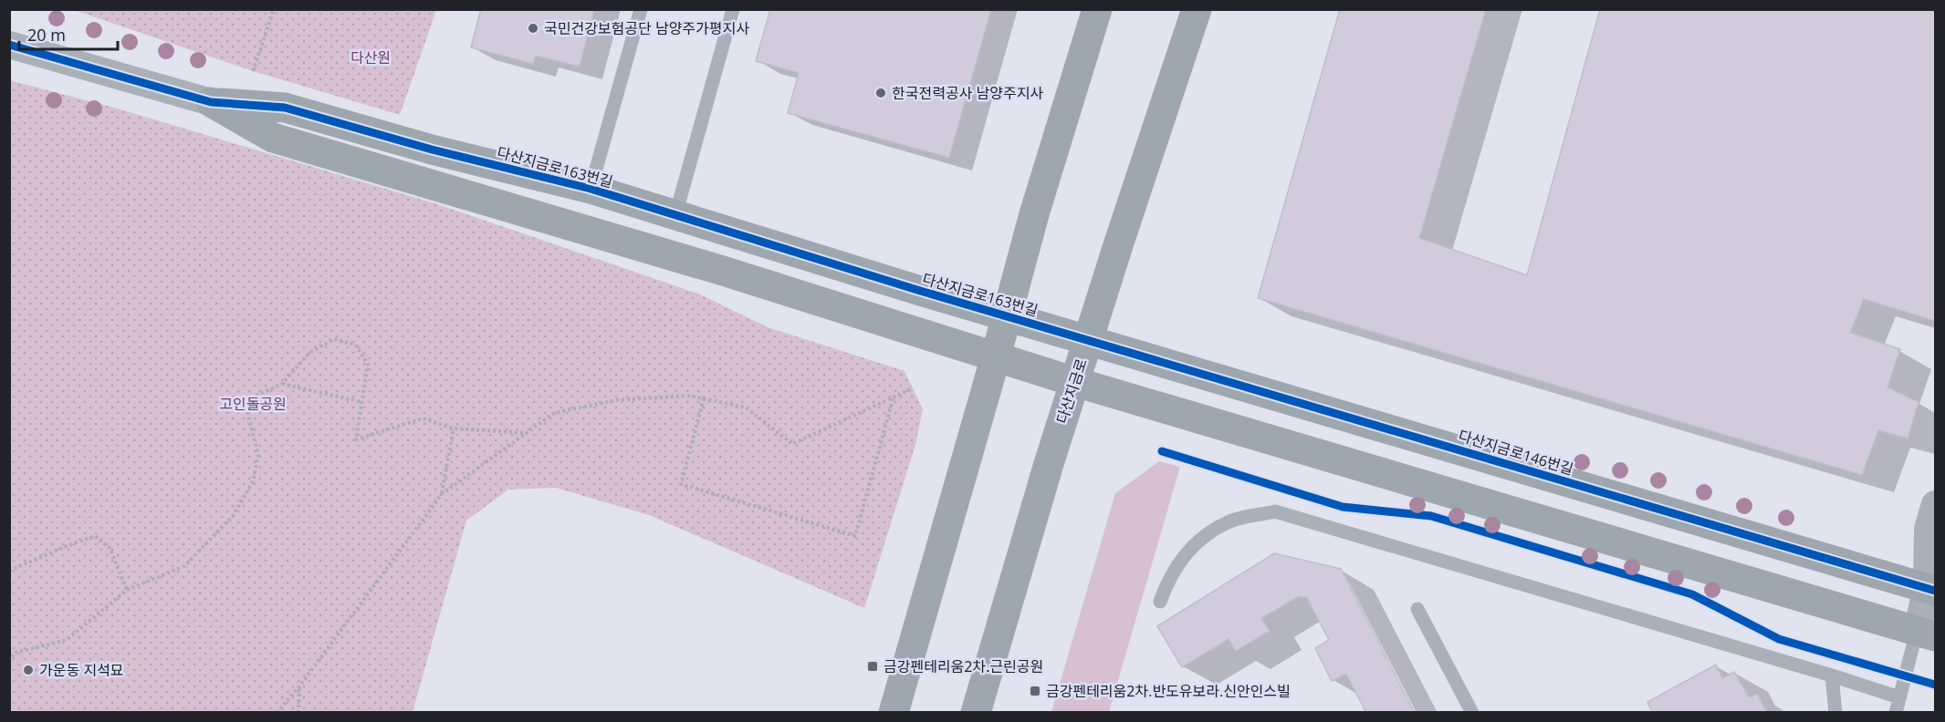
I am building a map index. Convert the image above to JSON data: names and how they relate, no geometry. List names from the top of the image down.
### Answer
{
  "streets": {
    "street": ["다산지금로163번길", "다산지금로", "다산지금로146번길"]
  },
  "crossings": [
    ["다산지금로163번길", "다산지금로"],
    ["다산지금로163번길", "다산지금로146번길"],
    ["다산지금로", "다산지금로146번길"]
  ],
  "parks": ["다산원", "고인돌공원"],
  "places": {
    "other": ["국민건강보험공단 남양주가평지사", "한국전력공사 남양주지사", "가운동 지석묘"],
    "transit": ["금강펜테리움2차.근린공원", "금강펜테리움2차.반도유보라.신안인스빌"]
  },
  "scale_bar": "20 m"
}
